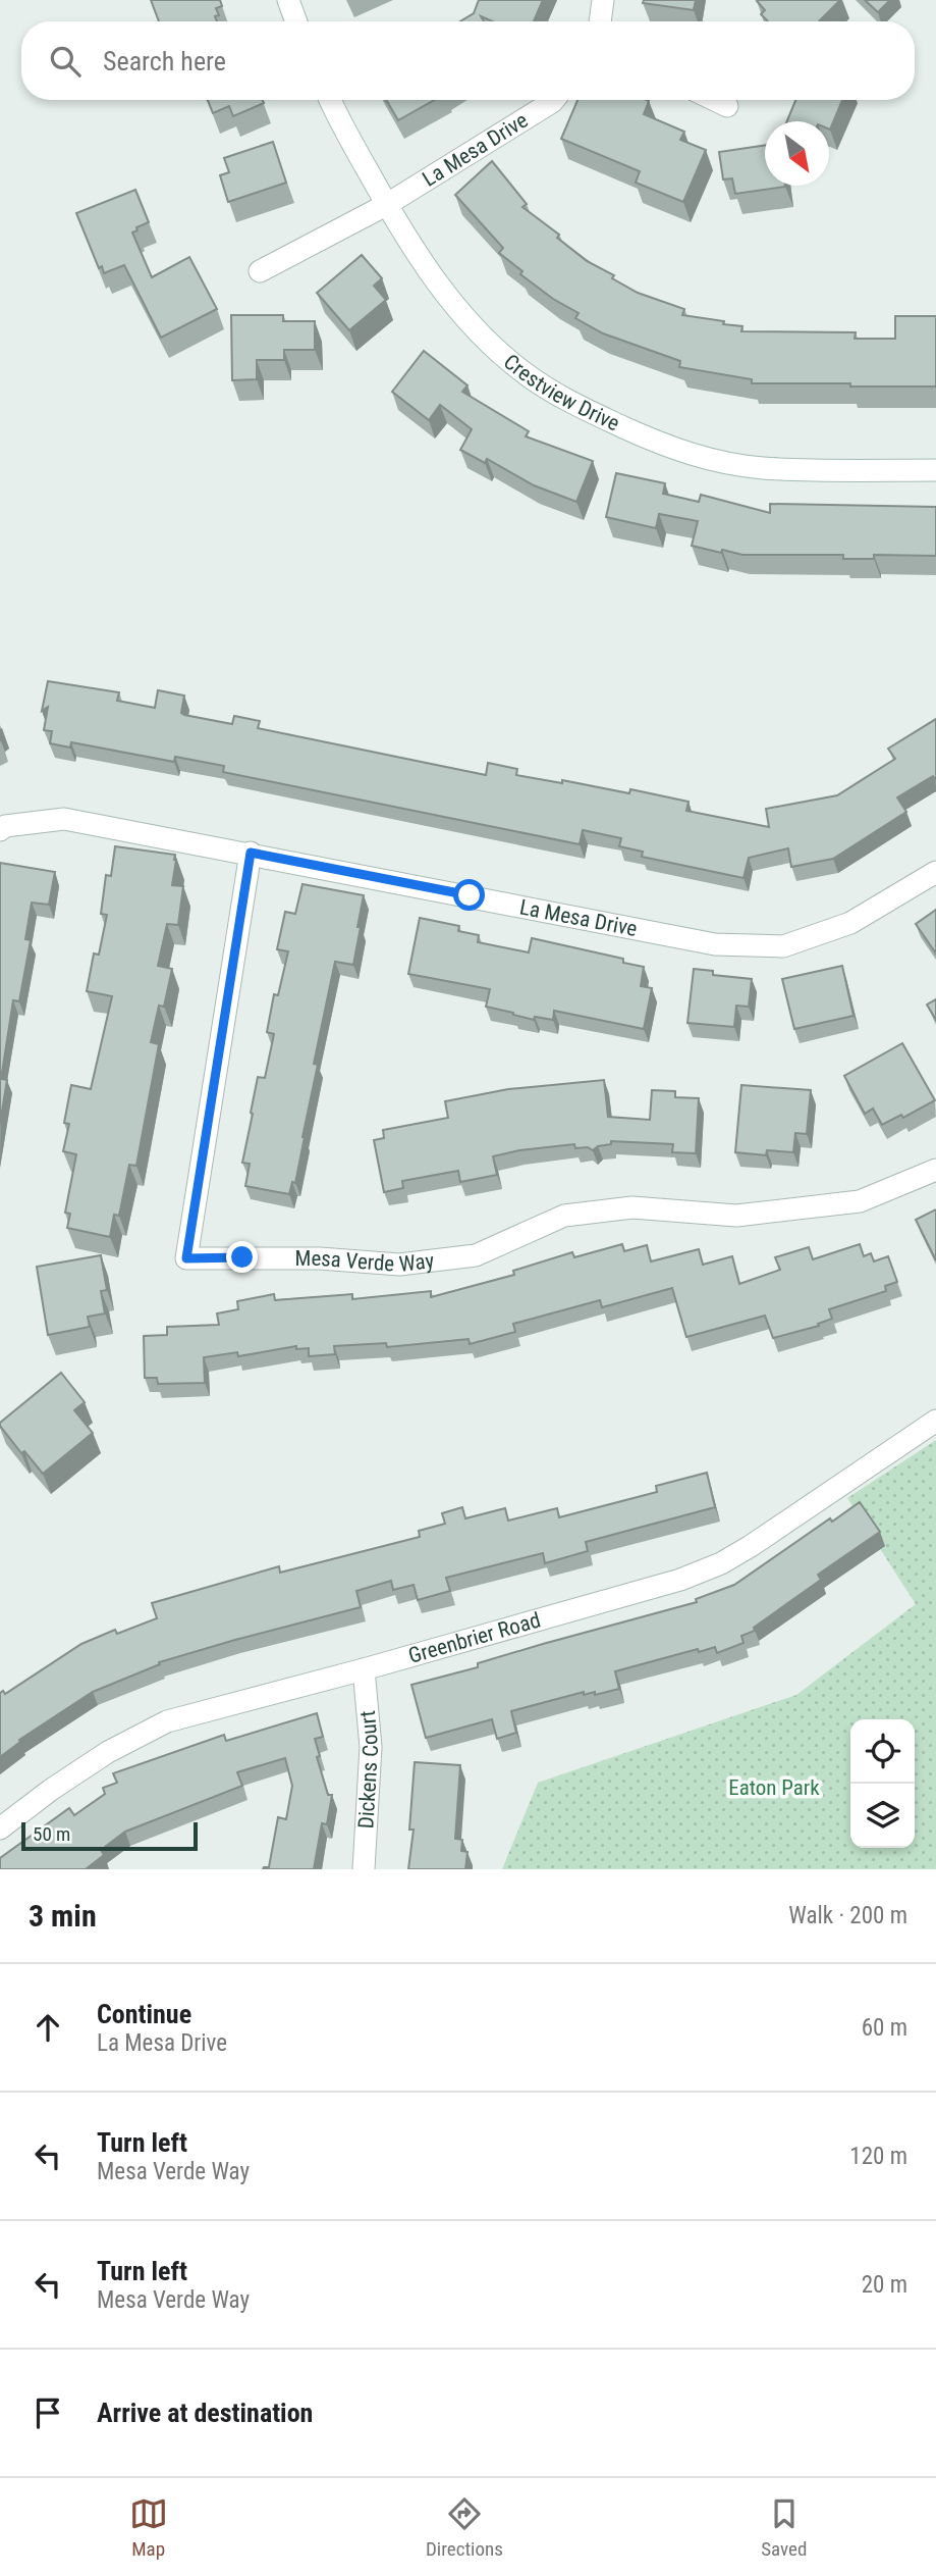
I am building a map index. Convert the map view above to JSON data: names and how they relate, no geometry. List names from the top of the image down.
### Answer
{
  "streets": {
    "street": [
      "La Mesa Drive",
      "Crestview Drive",
      "Mesa Verde Way",
      "Greenbrier Road",
      "Dickens Court"
    ]
  },
  "crossings": [
    ["La Mesa Drive", "Crestview Drive"],
    ["La Mesa Drive", "Mesa Verde Way"],
    ["Greenbrier Road", "Dickens Court"]
  ],
  "parks": ["Eaton Park"],
  "scale_bar": "50 m",
  "north": "bottom right",
  "page": {
    "search": "Search here",
    "scale": "50 m",
    "heading": ["3 min", "Walk · 200 m"],
    "list": [
      ["Continue", "La Mesa Drive", "60 m"],
      ["Turn left", "Mesa Verde Way", "120 m"],
      ["Turn left", "Mesa Verde Way", "20 m"],
      "Arrive at destination"
    ],
    "nav": ["Map", "Directions", "Saved"]
  }
}
